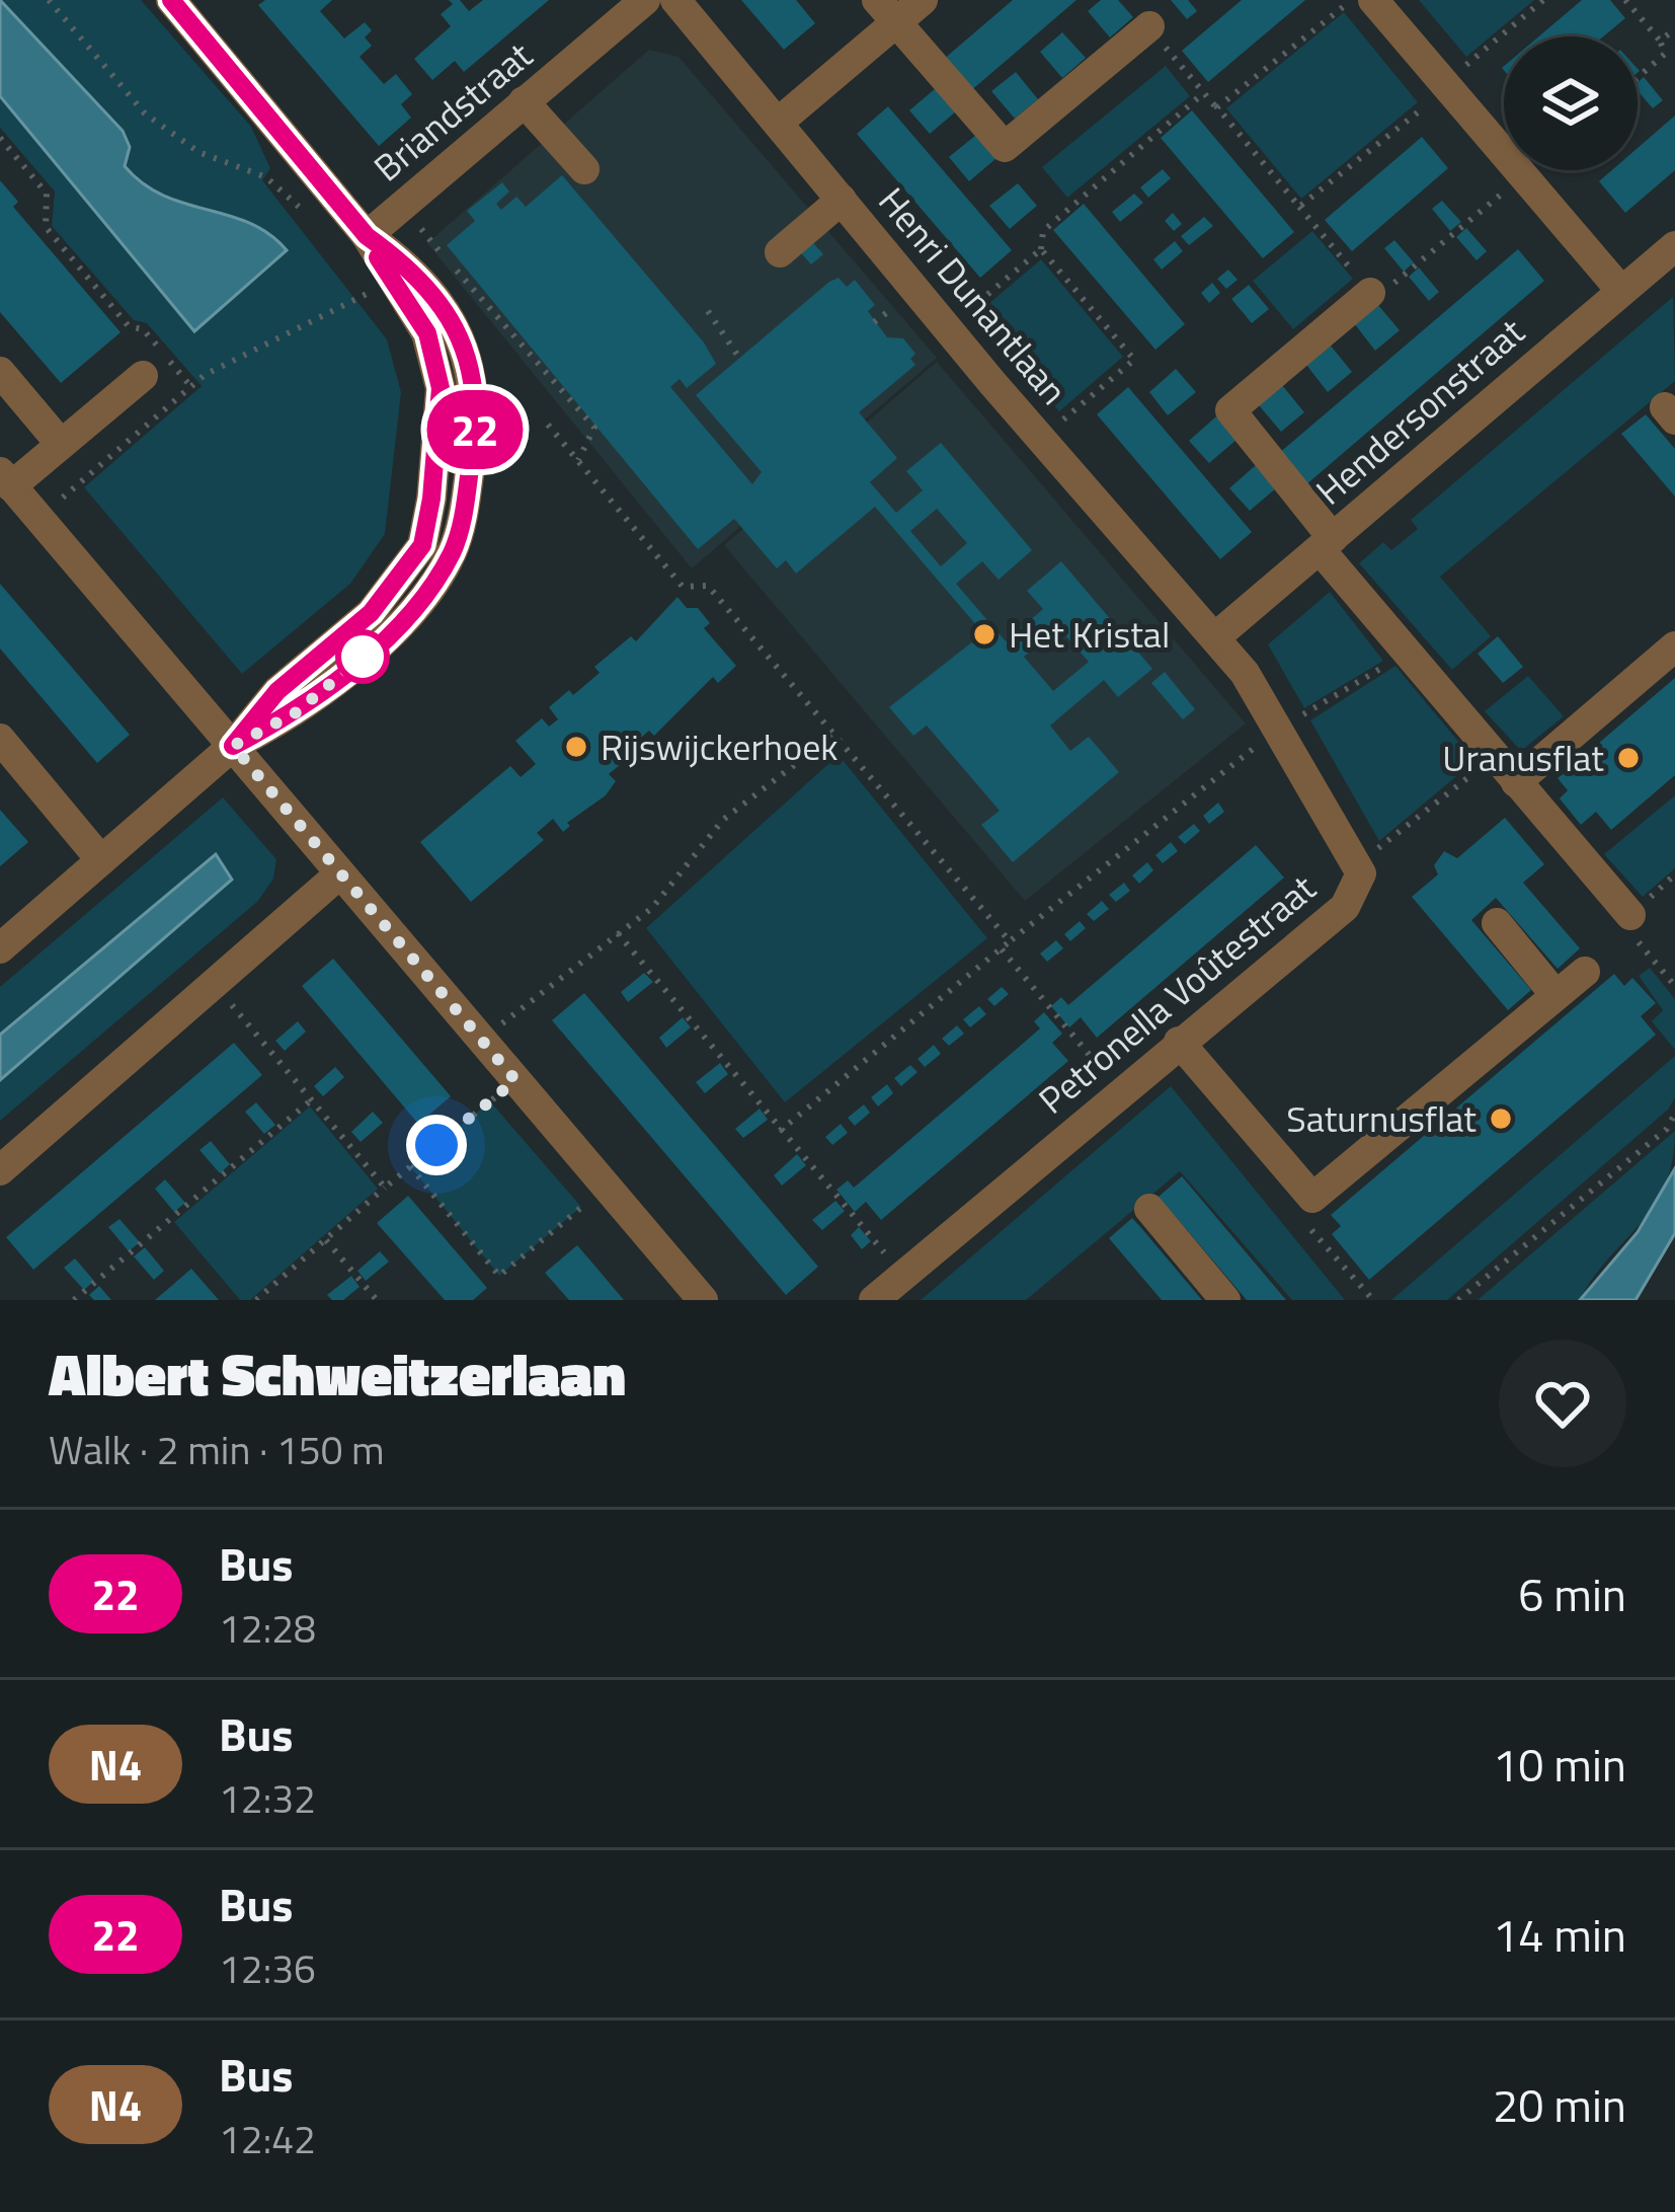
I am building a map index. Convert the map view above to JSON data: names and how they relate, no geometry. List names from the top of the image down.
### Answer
{
  "streets": {
    "street": [
      "Briandstraat",
      "Henri Dunantlaan",
      "Hendersonstraat",
      "Petronella Voûtestraat"
    ]
  },
  "crossings": [
    ["Henri Dunantlaan", "Hendersonstraat"],
    ["Henri Dunantlaan", "Petronella Voûtestraat"],
    ["Hendersonstraat", "Petronella Voûtestraat"]
  ],
  "places": [
    "Het Kristal",
    "Rijswijckerhoek",
    "Uranusflat",
    "Saturnusflat"
  ],
  "lines": ["bus line 22"],
  "page": {
    "on_map": "22",
    "heading": ["Albert Schweitzerlaan", "Walk · 2 min · 150 m"],
    "list": [
      {
        "mark": "22",
        "name": "Bus",
        "note": "12:28",
        "value": "6 min"
      },
      {
        "mark": "N4",
        "name": "Bus",
        "note": "12:32",
        "value": "10 min"
      },
      {
        "mark": "22",
        "name": "Bus",
        "note": "12:36",
        "value": "14 min"
      },
      {
        "mark": "N4",
        "name": "Bus",
        "note": "12:42",
        "value": "20 min"
      }
    ]
  }
}
